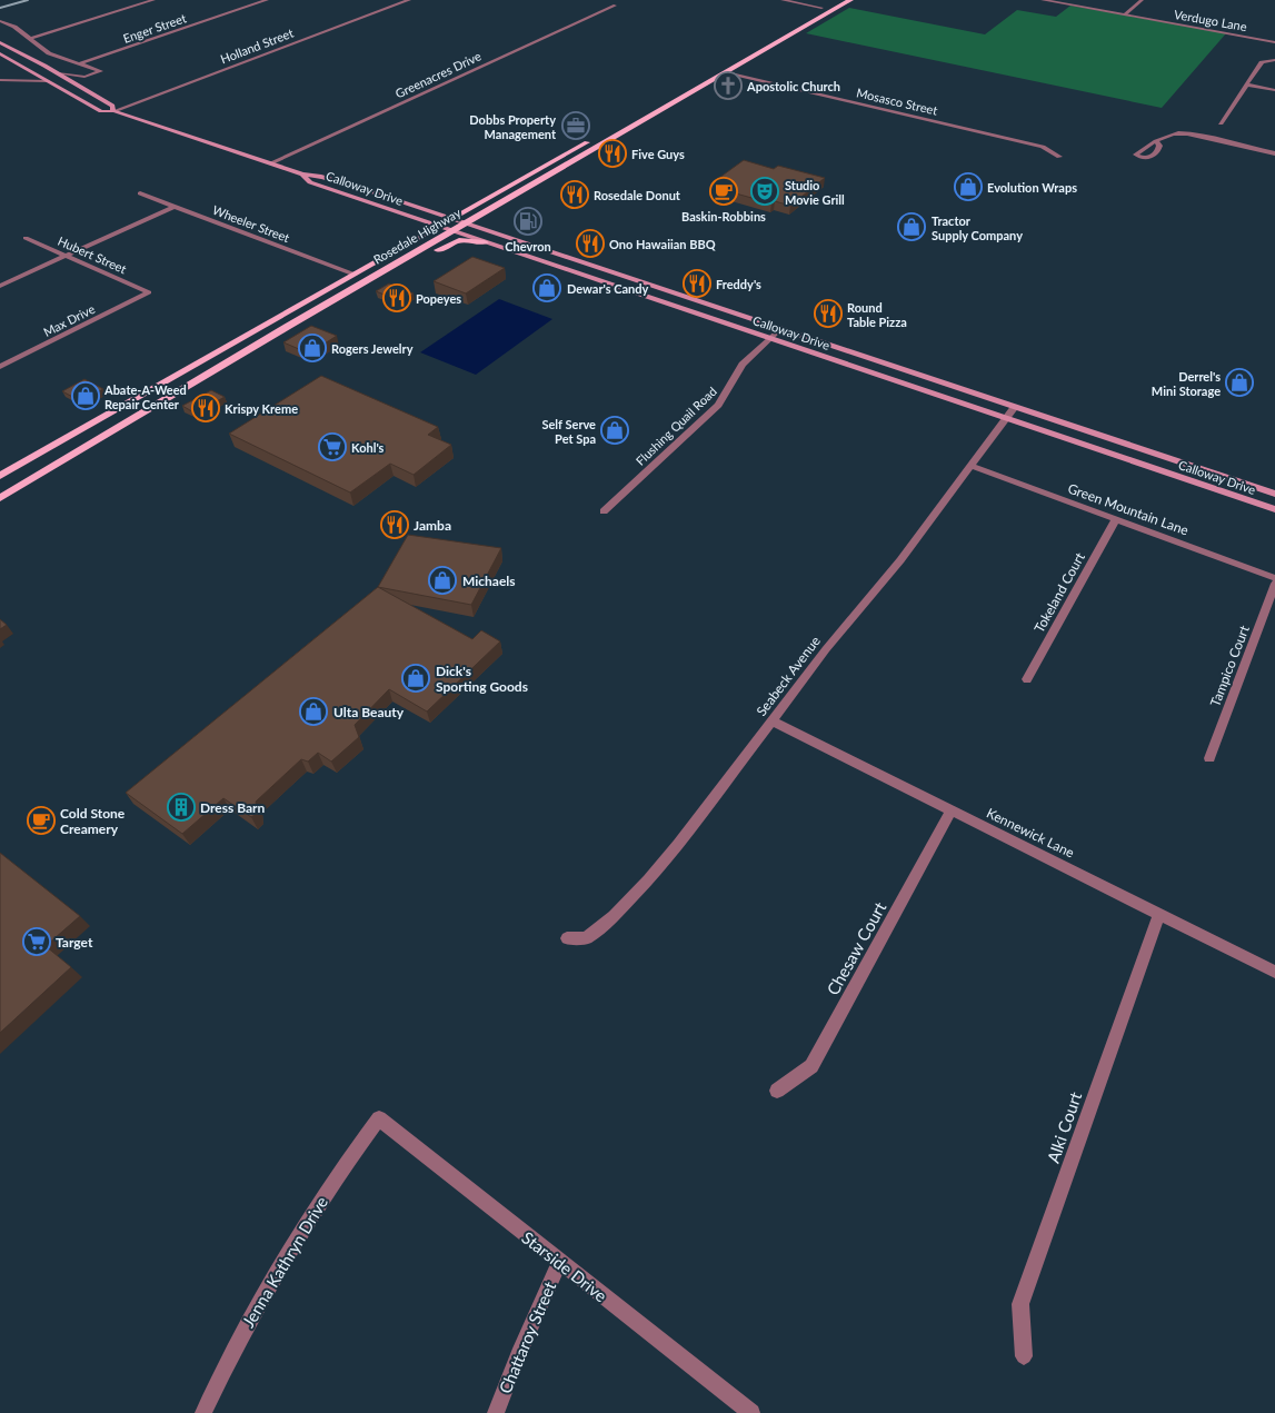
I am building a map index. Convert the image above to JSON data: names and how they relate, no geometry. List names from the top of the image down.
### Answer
{
  "streets": {
    "main road": ["Calloway Drive", "Rosedale Highway"],
    "street": [
      "Verdugo Lane",
      "Enger Street",
      "Holland Street",
      "Greenacres Drive",
      "Mosasco Street",
      "Wheeler Street",
      "Hubert Street",
      "Max Drive",
      "Flushing Quail Road",
      "Green Mountain Lane",
      "Tokeland Court",
      "Tampico Court",
      "Seabeck Avenue",
      "Kennewick Lane",
      "Chesaw Court",
      "Alki Court",
      "Jenna Kathryn Drive",
      "Starside Drive",
      "Chattaroy Street"
    ]
  },
  "crossings": [
    ["Holland Street", "Calloway Drive"],
    ["Greenacres Drive", "Calloway Drive"],
    ["Mosasco Street", "Rosedale Highway"],
    ["Calloway Drive", "Rosedale Highway"],
    ["Calloway Drive", "Flushing Quail Road"],
    ["Calloway Drive", "Seabeck Avenue"],
    ["Wheeler Street", "Rosedale Highway"],
    ["Hubert Street", "Max Drive"],
    ["Green Mountain Lane", "Tokeland Court"],
    ["Green Mountain Lane", "Seabeck Avenue"],
    ["Seabeck Avenue", "Kennewick Lane"],
    ["Kennewick Lane", "Chesaw Court"],
    ["Kennewick Lane", "Alki Court"],
    ["Jenna Kathryn Drive", "Starside Drive"],
    ["Starside Drive", "Chattaroy Street"]
  ],
  "places": {
    "church": ["Apostolic Church"],
    "office": ["Dobbs Property Management"],
    "restaurant": [
      "Five Guys",
      "Rosedale Donut",
      "Ono Hawaiian BBQ",
      "Freddy's",
      "Popeyes",
      "Round Table Pizza",
      "Krispy Kreme",
      "Jamba"
    ],
    "shop": [
      "Evolution Wraps",
      "Tractor Supply Company",
      "Dewar's Candy",
      "Rogers Jewelry",
      "Derrel's Mini Storage",
      "Abate-A-Weed Repair Center",
      "Self Serve Pet Spa",
      "Michaels",
      "Dick's Sporting Goods",
      "Ulta Beauty"
    ],
    "cafe": ["Baskin-Robbins", "Cold Stone Creamery"],
    "theatre": ["Studio Movie Grill"],
    "fuel station": ["Chevron"],
    "supermarket": ["Kohl's", "Target"],
    "building": ["Dress Barn"]
  }
}
